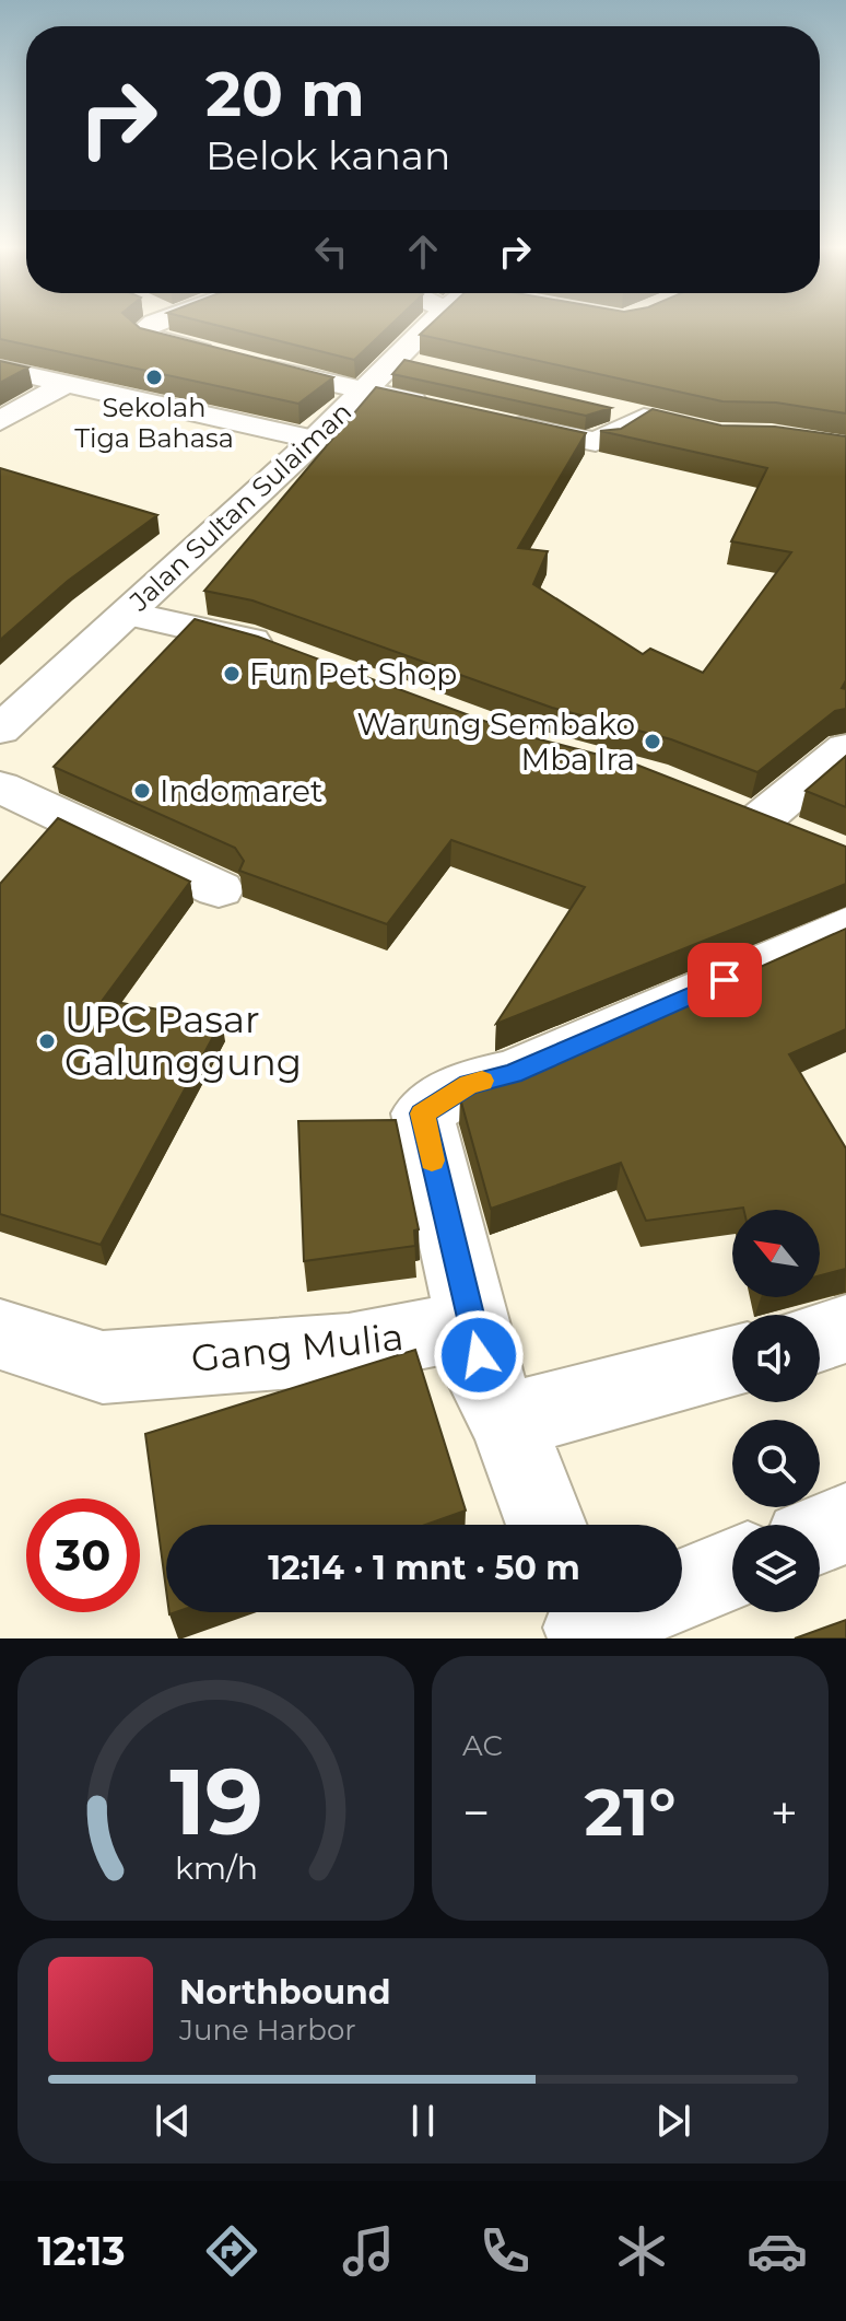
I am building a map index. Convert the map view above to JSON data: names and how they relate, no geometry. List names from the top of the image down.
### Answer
{
  "streets": {
    "street": ["Jalan Sultan Sulaiman", "Gang Mulia"]
  },
  "places": [
    "Sekolah Tiga Bahasa",
    "Fun Pet Shop",
    "Warung Sembako Mba Ira",
    "Indomaret",
    "UPC Pasar Galunggung"
  ],
  "north": "top left",
  "page": {
    "turn": ["20 m", "Belok kanan"],
    "limit": "30",
    "trip": "12:14 · 1 mnt · 50 m",
    "tile": "AC",
    "heat": ["−", "21°", "+"],
    "song": ["Northbound", "June Harbor"],
    "tabs": "12:13",
    "gauge": ["19", "km/h"]
  }
}
